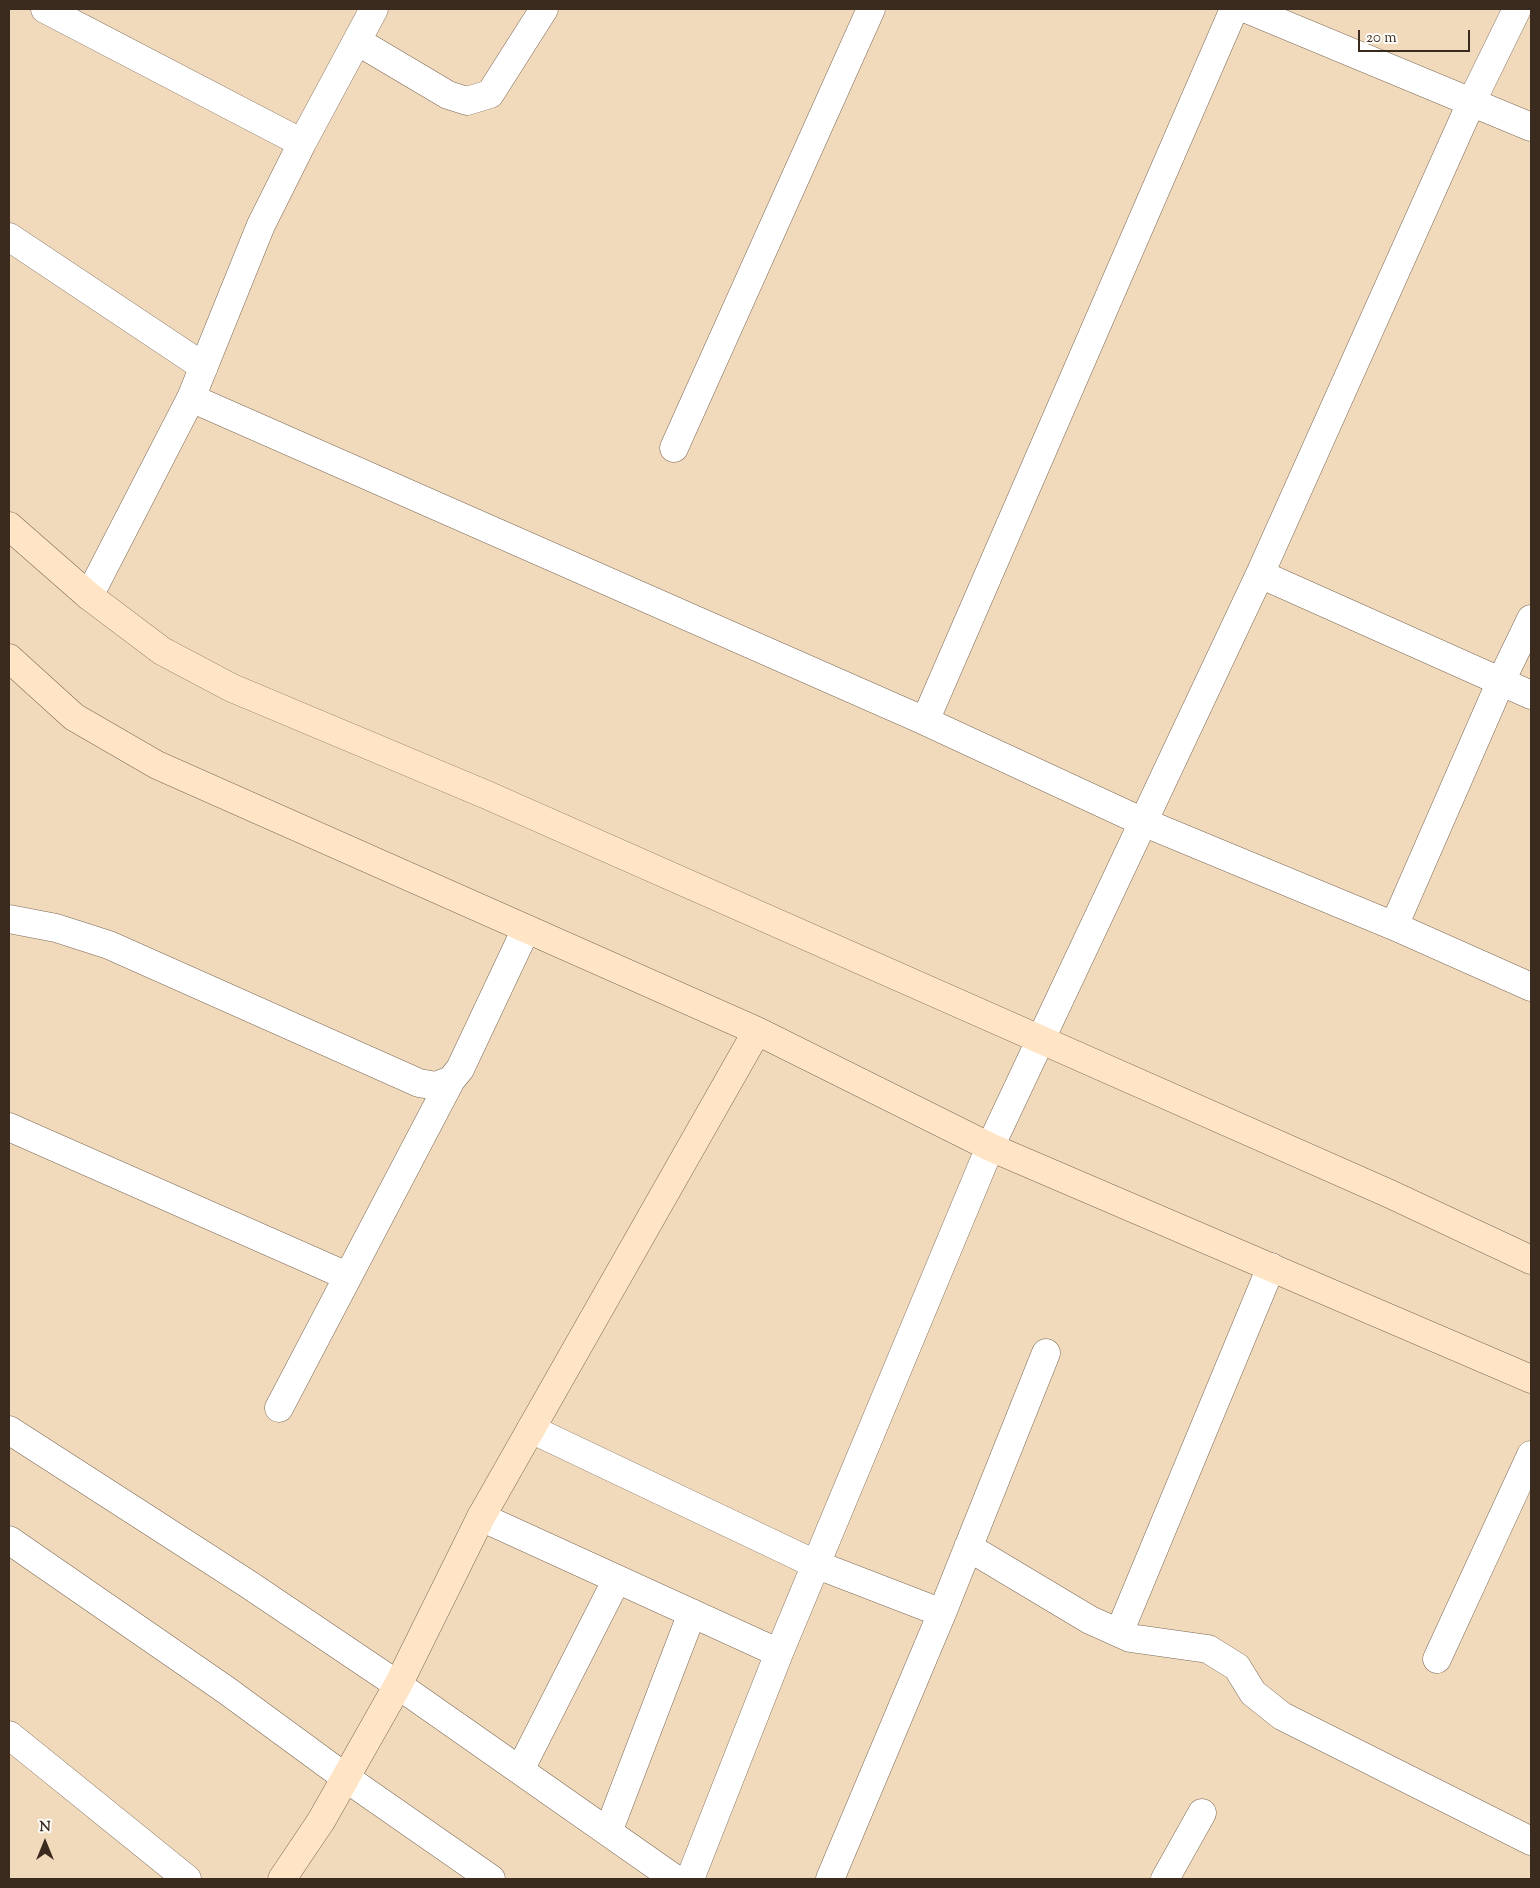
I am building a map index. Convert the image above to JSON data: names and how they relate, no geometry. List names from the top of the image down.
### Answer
{
  "scale_bar": "20 m",
  "north": "top"
}
